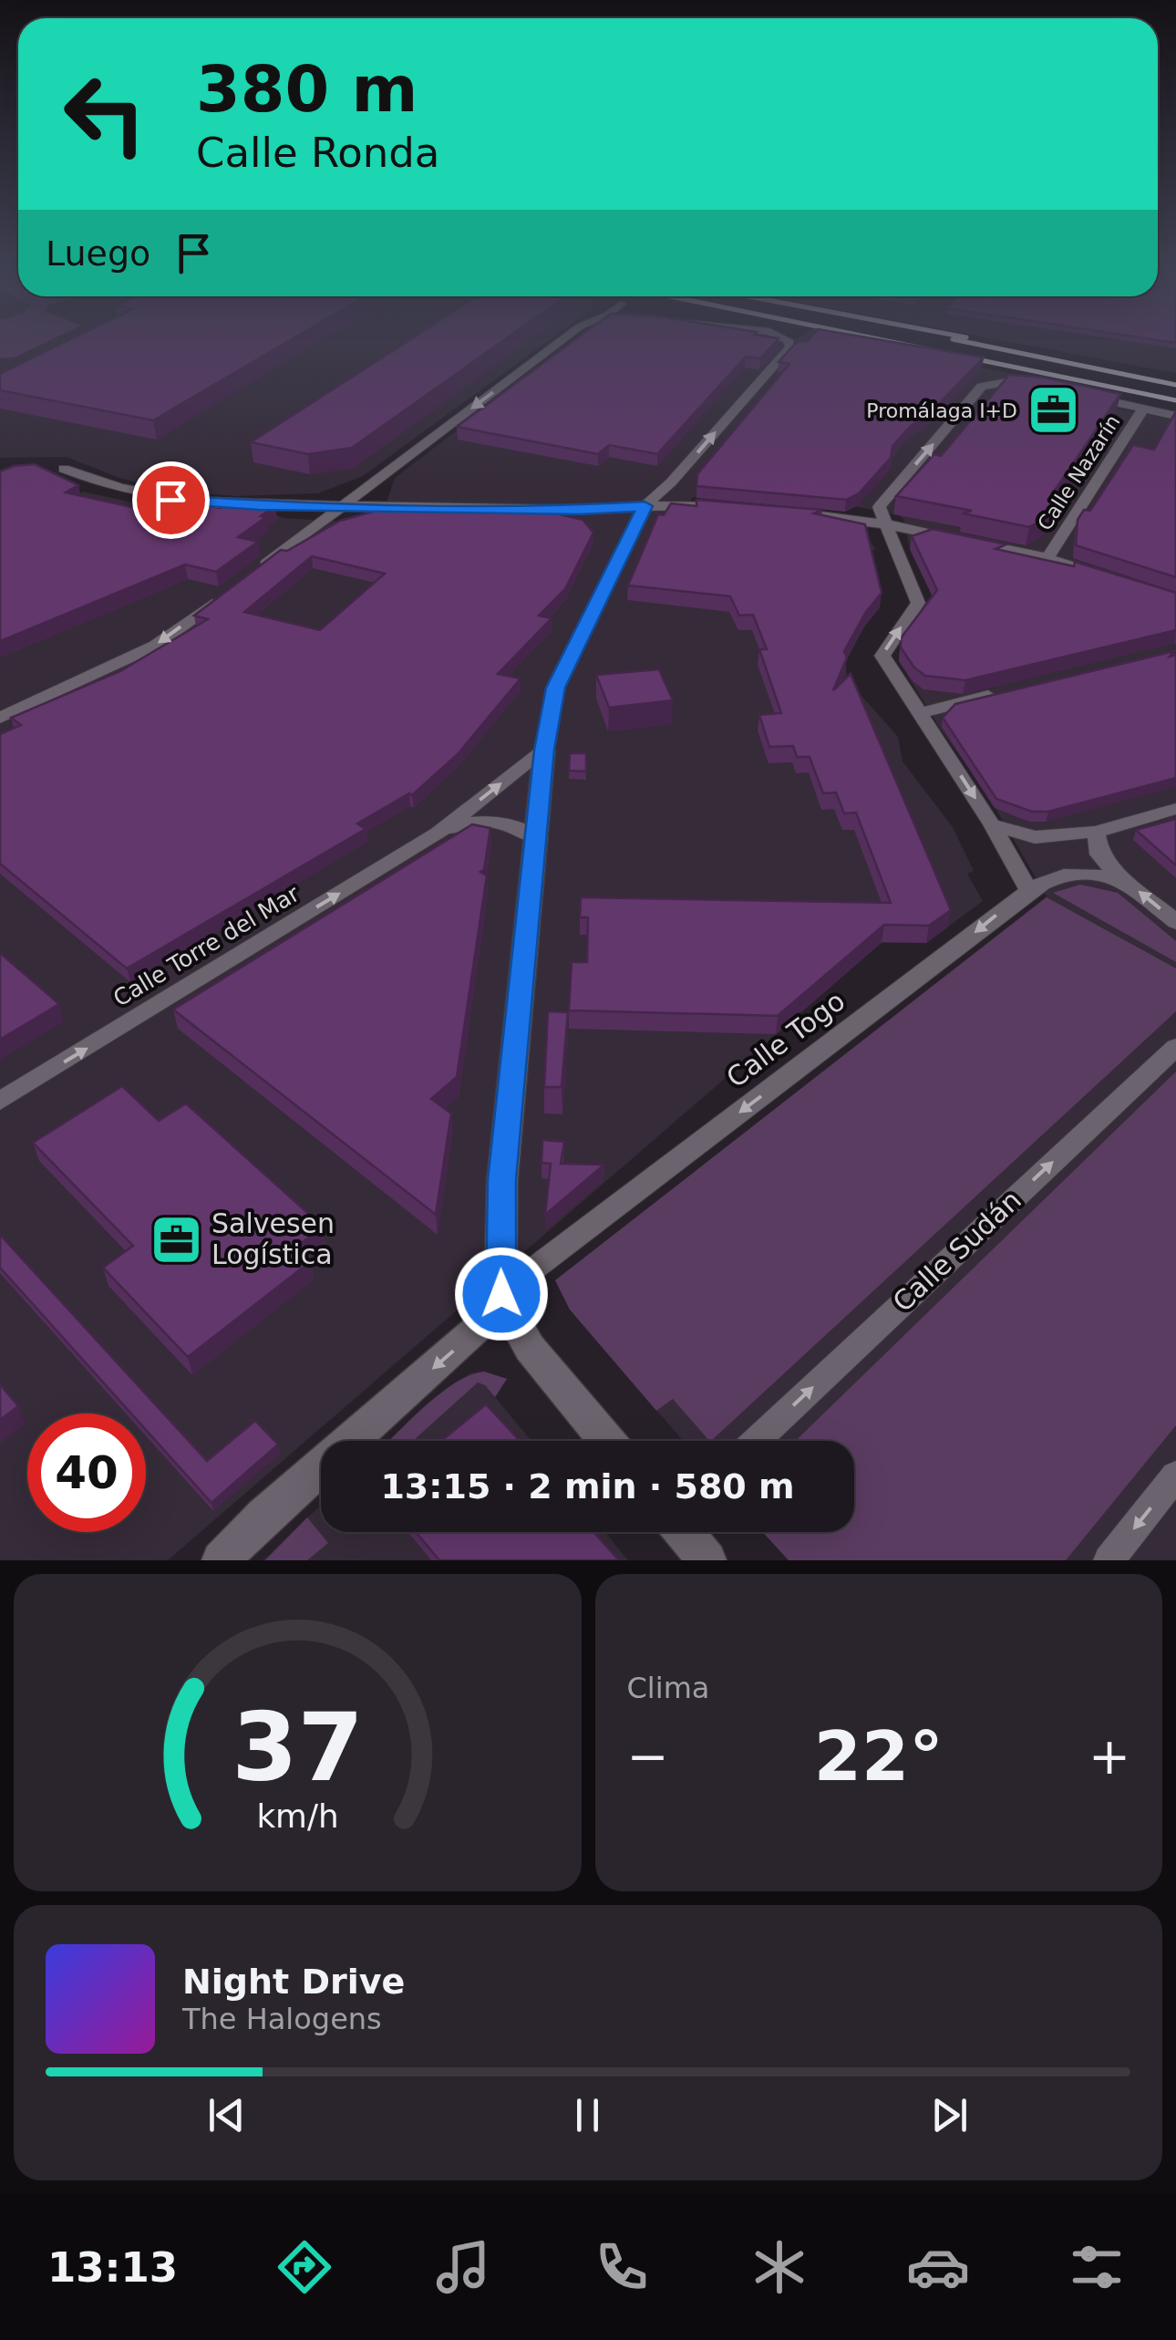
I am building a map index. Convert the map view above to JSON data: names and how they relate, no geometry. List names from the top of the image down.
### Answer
{
  "streets": {
    "street": [
      "Calle Nazarín",
      "Calle Torre del Mar",
      "Calle Togo",
      "Calle Sudán"
    ]
  },
  "one_way": ["Calle Torre del Mar", "Calle Togo", "Calle Sudán"],
  "places": {
    "office": ["Promálaga I+D", "Salvesen Logística"]
  },
  "page": {
    "turn": ["380 m", "Calle Ronda"],
    "then": "Luego",
    "limit": "40",
    "trip": "13:15 · 2 min · 580 m",
    "tile": "Clima",
    "heat": ["−", "22°", "+"],
    "song": ["Night Drive", "The Halogens"],
    "tabs": "13:13",
    "gauge": ["37", "km/h"]
  }
}
